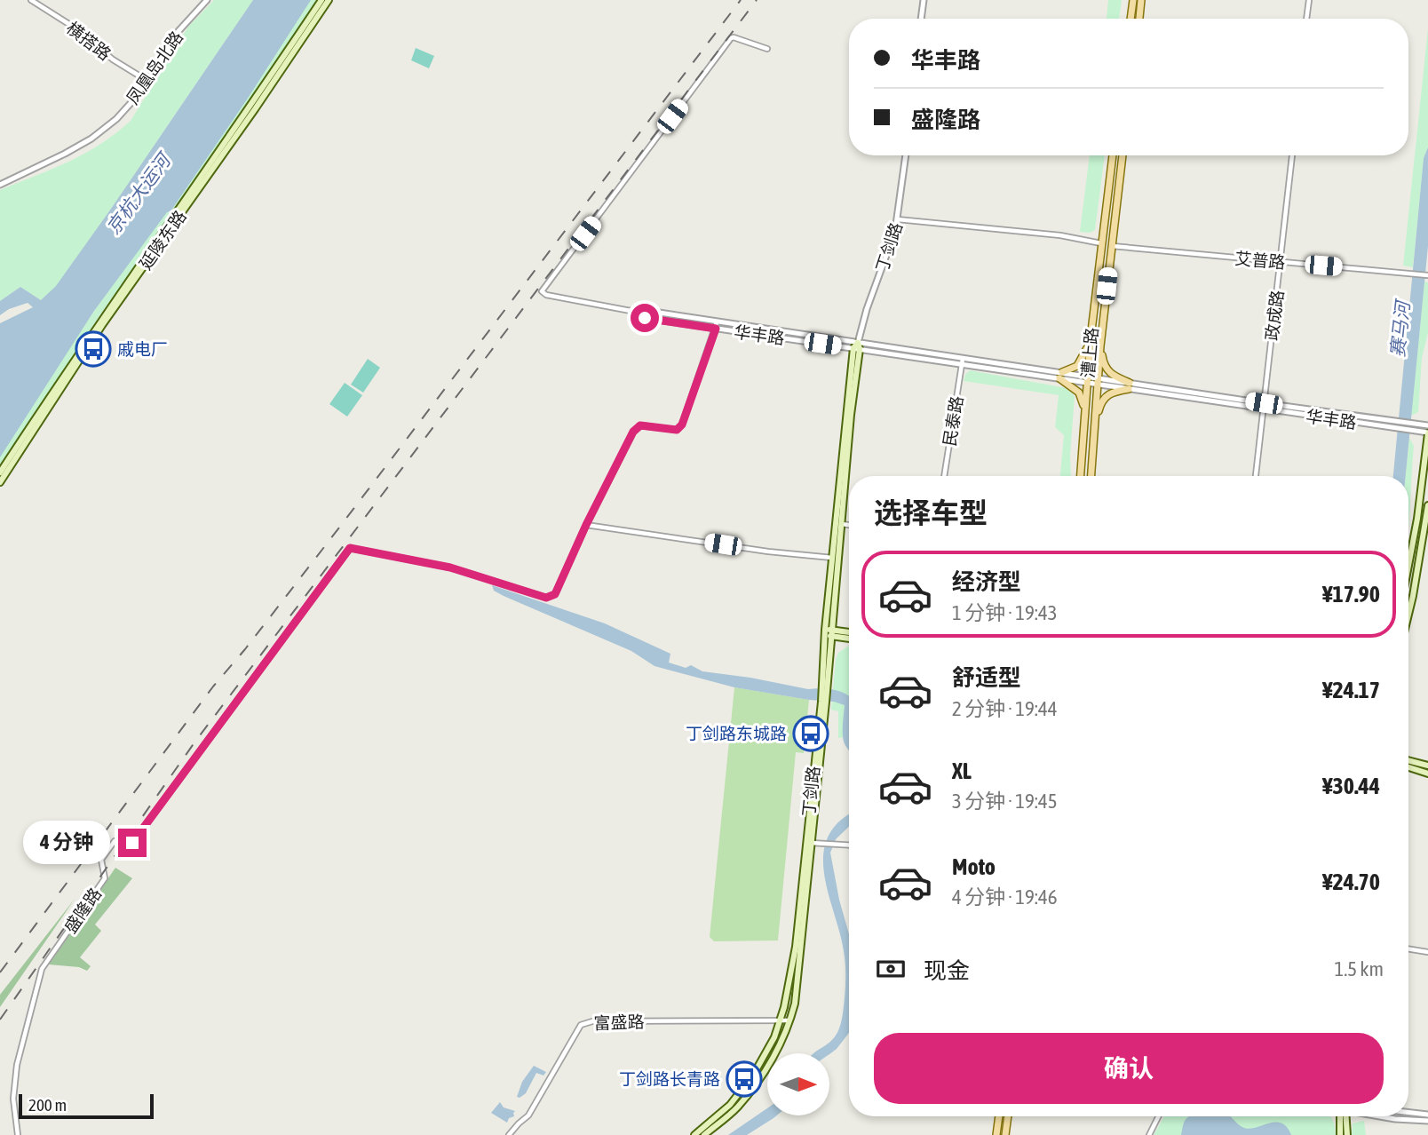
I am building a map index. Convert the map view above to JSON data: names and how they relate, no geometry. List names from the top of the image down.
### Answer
{
  "streets": {
    "main road": ["延陵东路", "丁剑路", "漕上路"],
    "street": [
      "横搭路",
      "凤凰岛北路",
      "艾普路",
      "政成路",
      "华丰路",
      "民泰路",
      "盛隆路",
      "富盛路"
    ]
  },
  "crossings": [
    ["横搭路", "凤凰岛北路"],
    ["丁剑路", "华丰路"],
    ["丁剑路", "富盛路"],
    ["艾普路", "政成路"],
    ["艾普路", "漕上路"],
    ["政成路", "华丰路"],
    ["华丰路", "漕上路"],
    ["华丰路", "民泰路"]
  ],
  "water": ["京杭大运河", "赛马河"],
  "places": {
    "bus stop": ["戚电厂", "丁剑路东城路", "丁剑路长青路"]
  },
  "scale_bar": "200 m",
  "north": "right",
  "page": {
    "banner": ["华丰路", "盛隆路"],
    "heading": "选择车型",
    "list": [
      {
        "name": "经济型",
        "note": "1 分钟 · 19:43",
        "value": "¥17.90"
      },
      {
        "name": "舒适型",
        "note": "2 分钟 · 19:44",
        "value": "¥24.17"
      },
      {
        "name": "XL",
        "note": "3 分钟 · 19:45",
        "value": "¥30.44"
      },
      {
        "name": "Moto",
        "note": "4 分钟 · 19:46",
        "value": "¥24.70"
      }
    ],
    "bubble": "4 分钟",
    "pay": ["现金", "1.5 km"],
    "buttons": "确认",
    "scale": "200 m"
  }
}
